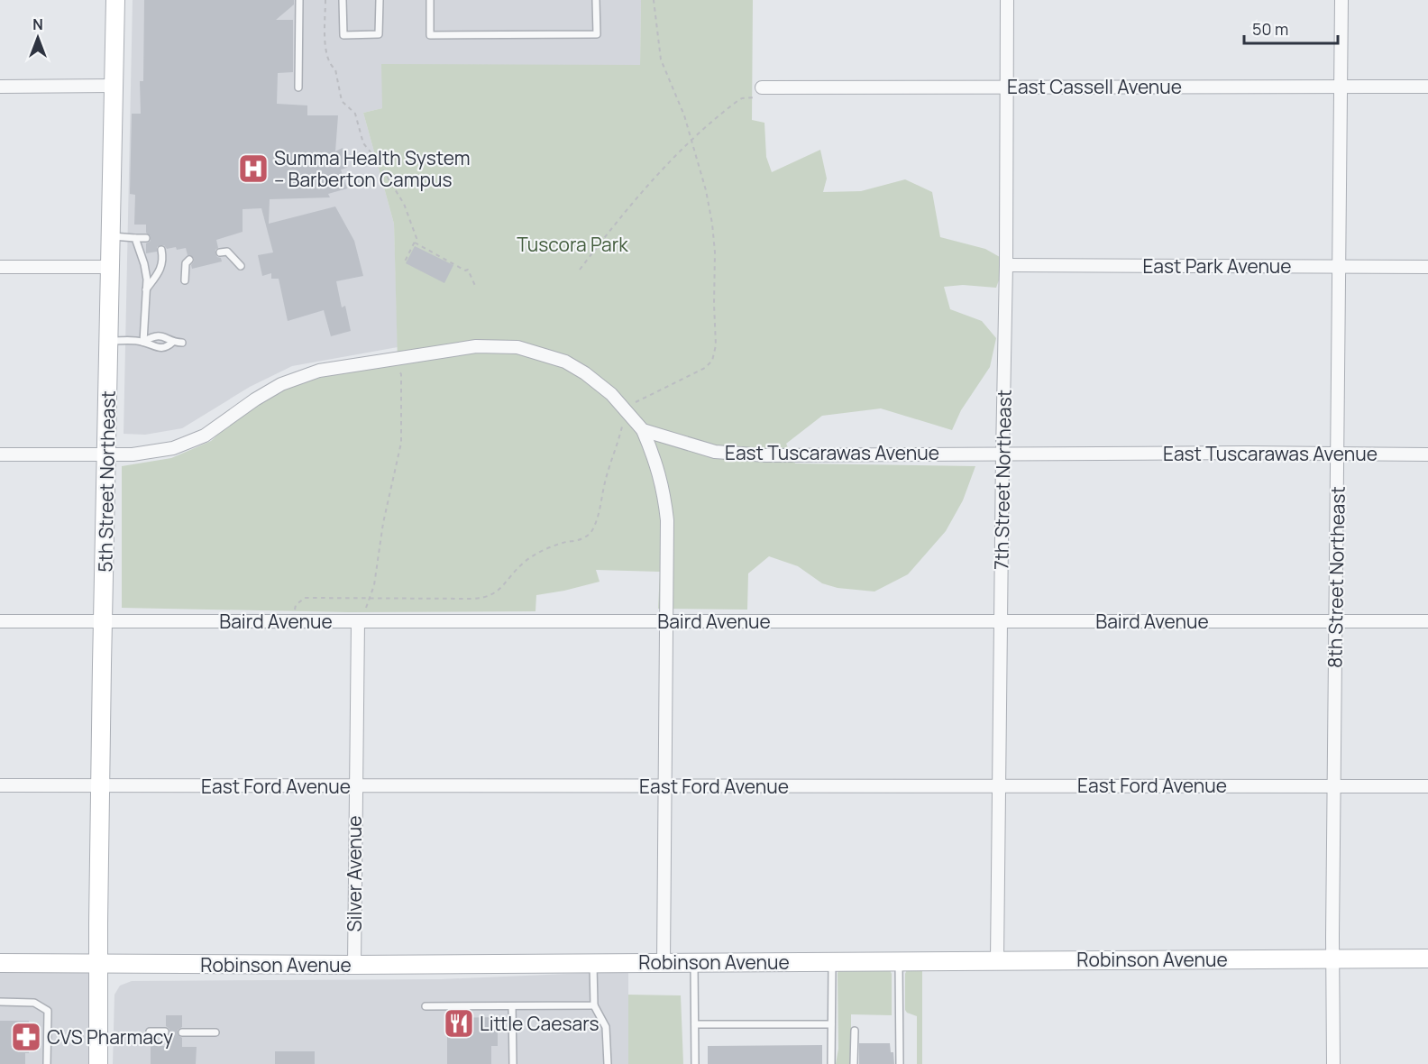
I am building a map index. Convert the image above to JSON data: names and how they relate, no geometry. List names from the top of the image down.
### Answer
{
  "streets": {
    "main road": ["5th Street Northeast", "Robinson Avenue"],
    "street": [
      "East Cassell Avenue",
      "East Park Avenue",
      "East Tuscarawas Avenue",
      "7th Street Northeast",
      "8th Street Northeast",
      "Baird Avenue",
      "East Ford Avenue",
      "Silver Avenue"
    ]
  },
  "crossings": [
    ["East Cassell Avenue", "7th Street Northeast"],
    ["East Cassell Avenue", "8th Street Northeast"],
    ["East Park Avenue", "7th Street Northeast"],
    ["East Park Avenue", "8th Street Northeast"],
    ["East Tuscarawas Avenue", "7th Street Northeast"],
    ["East Tuscarawas Avenue", "8th Street Northeast"],
    ["7th Street Northeast", "Baird Avenue"],
    ["7th Street Northeast", "East Ford Avenue"],
    ["7th Street Northeast", "Robinson Avenue"],
    ["5th Street Northeast", "Baird Avenue"],
    ["5th Street Northeast", "East Ford Avenue"],
    ["5th Street Northeast", "Robinson Avenue"],
    ["8th Street Northeast", "Baird Avenue"],
    ["8th Street Northeast", "East Ford Avenue"],
    ["8th Street Northeast", "Robinson Avenue"],
    ["Baird Avenue", "Silver Avenue"],
    ["East Ford Avenue", "Silver Avenue"],
    ["Silver Avenue", "Robinson Avenue"]
  ],
  "parks": ["Tuscora Park"],
  "places": {
    "hospital": ["Summa Health System – Barberton Campus"],
    "restaurant": ["Little Caesars"],
    "pharmacy": ["CVS Pharmacy"]
  },
  "scale_bar": "50 m",
  "north": "top"
}
